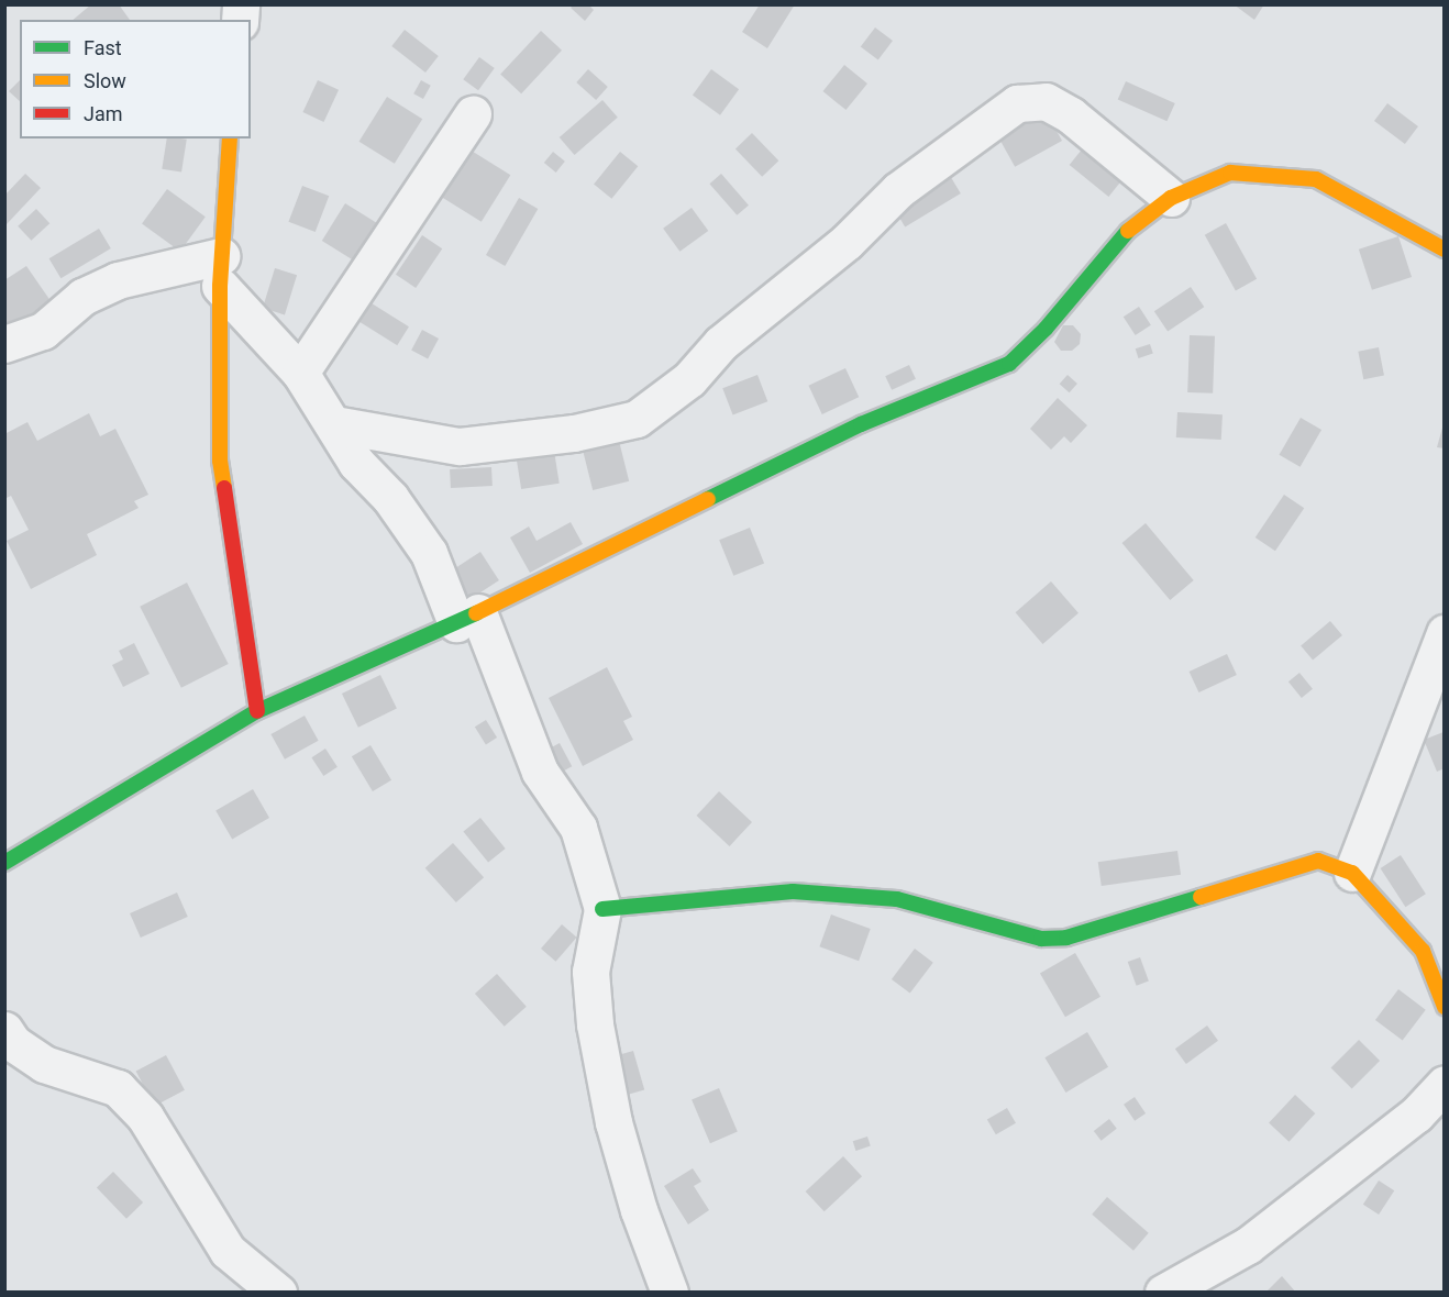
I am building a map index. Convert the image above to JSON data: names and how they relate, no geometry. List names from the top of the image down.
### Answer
{
  "legend": ["Fast", "Slow", "Jam"]
}
